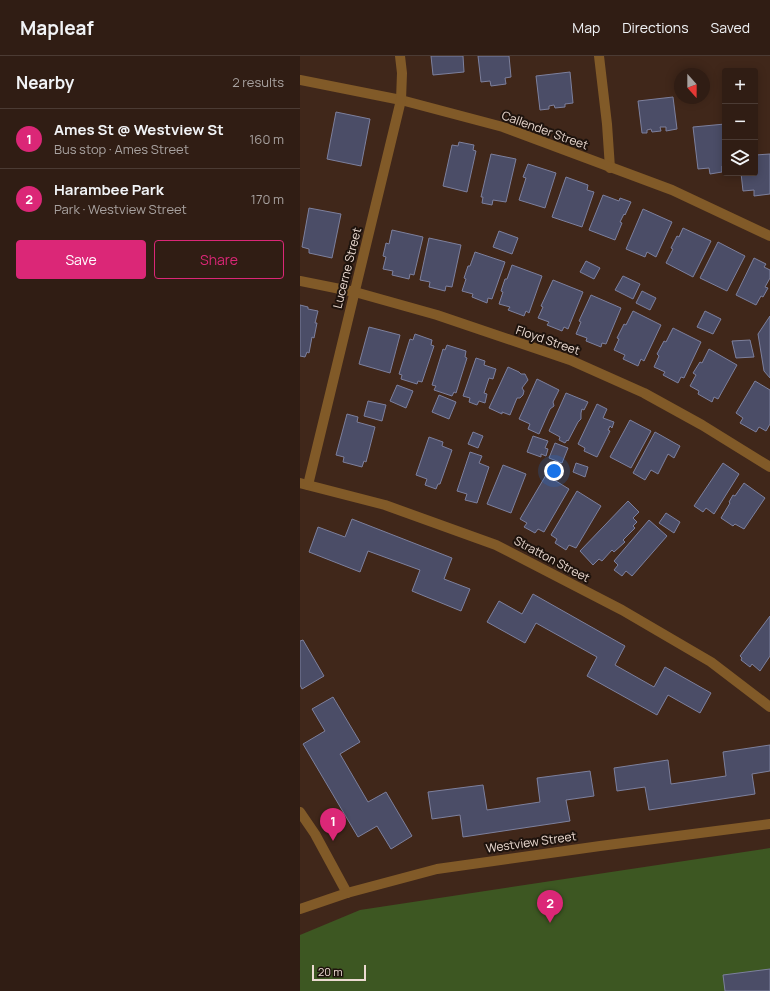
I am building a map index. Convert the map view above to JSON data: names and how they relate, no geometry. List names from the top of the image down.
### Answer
{
  "streets": {
    "street": [
      "Callender Street",
      "Lucerne Street",
      "Floyd Street",
      "Stratton Street",
      "Westview Street"
    ]
  },
  "crossings": [
    ["Callender Street", "Lucerne Street"],
    ["Lucerne Street", "Floyd Street"],
    ["Lucerne Street", "Stratton Street"]
  ],
  "scale_bar": "20 m",
  "north": "bottom",
  "page": {
    "header": "Mapleaf",
    "nav": ["Map", "Directions", "Saved"],
    "heading": ["Nearby", "2 results"],
    "map_buttons": ["+", "−"],
    "list": [
      {
        "mark": "1",
        "name": "Ames St @ Westview St",
        "note": "Bus stop · Ames Street",
        "value": "160 m"
      },
      {
        "mark": "2",
        "name": "Harambee Park",
        "note": "Park · Westview Street",
        "value": "170 m"
      }
    ],
    "buttons": ["Save", "Share"],
    "pins": ["1", "2"],
    "scale": "20 m"
  }
}
